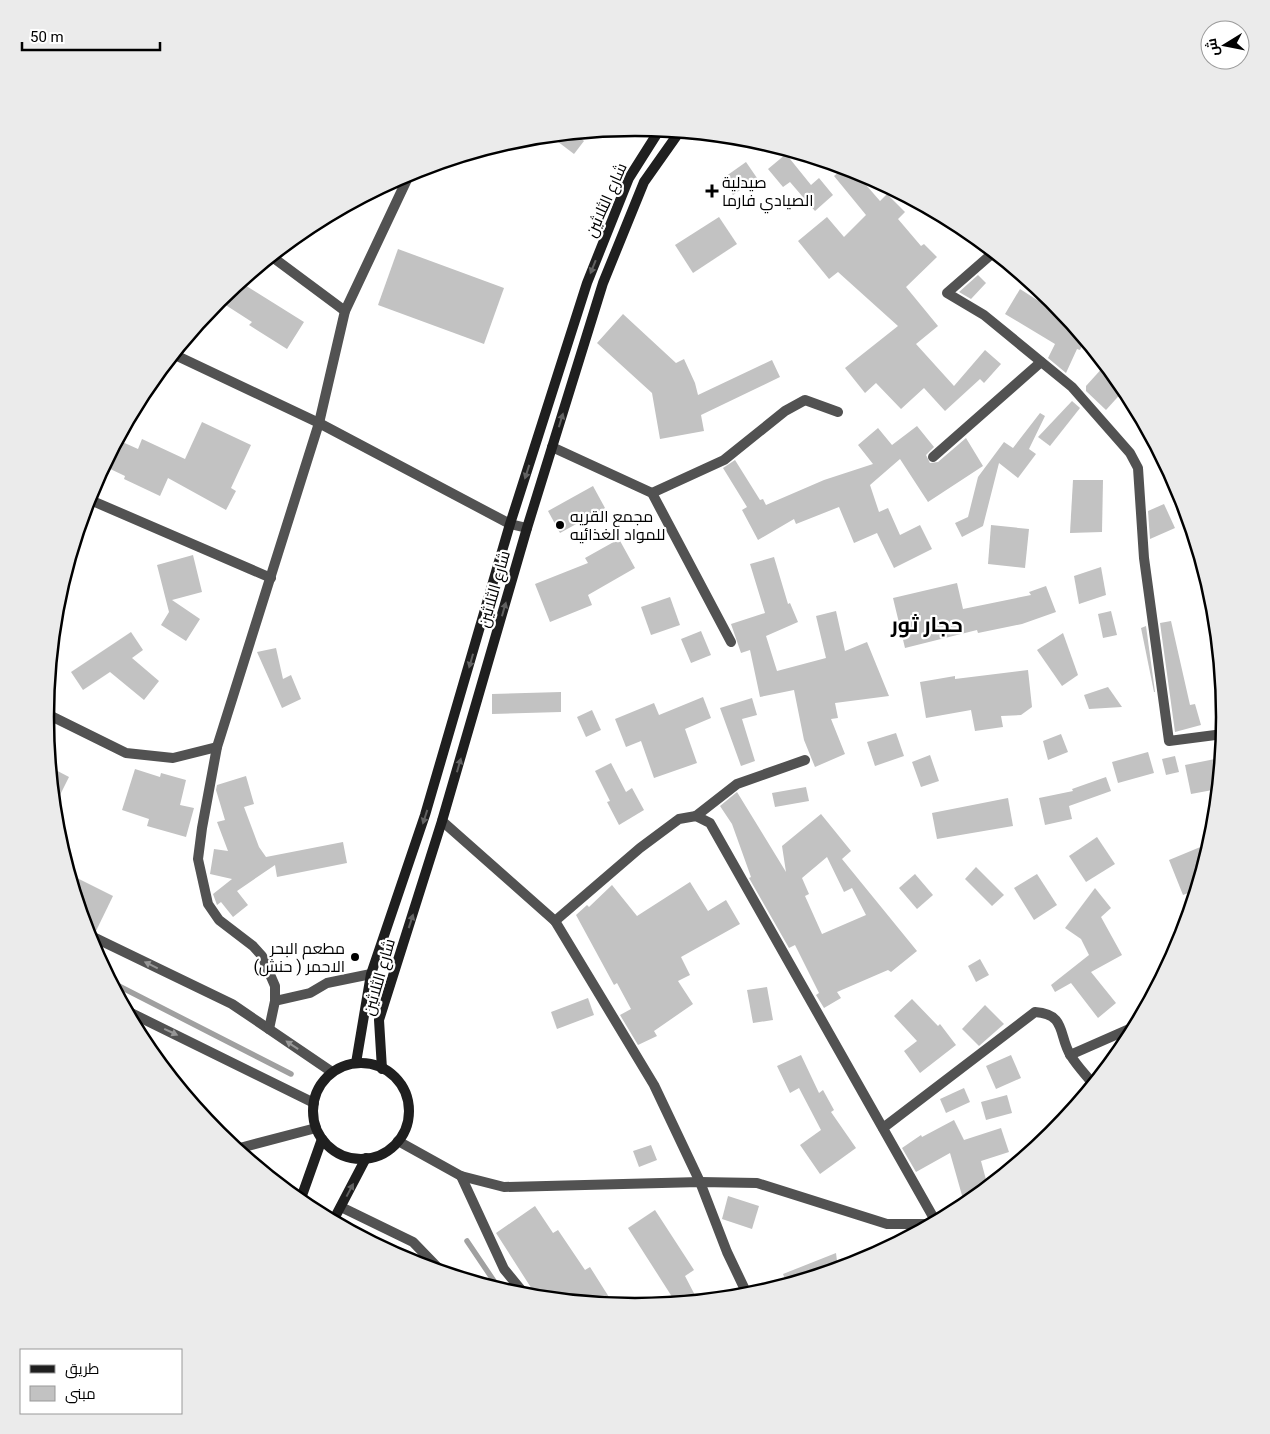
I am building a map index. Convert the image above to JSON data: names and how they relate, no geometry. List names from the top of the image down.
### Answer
{
  "streets": {
    "main road": ["شارع الثلاثين"]
  },
  "districts": ["حجار ثور"],
  "places": {
    "health": ["صيدلية الصيادي فارما"],
    "other": ["مجمع القريه للمواد الغذائيه", "مطعم البحر الاحمر ( حنش)"]
  },
  "legend": ["طريق", "مبنى"],
  "scale_bar": "50 m",
  "north": "left"
}
